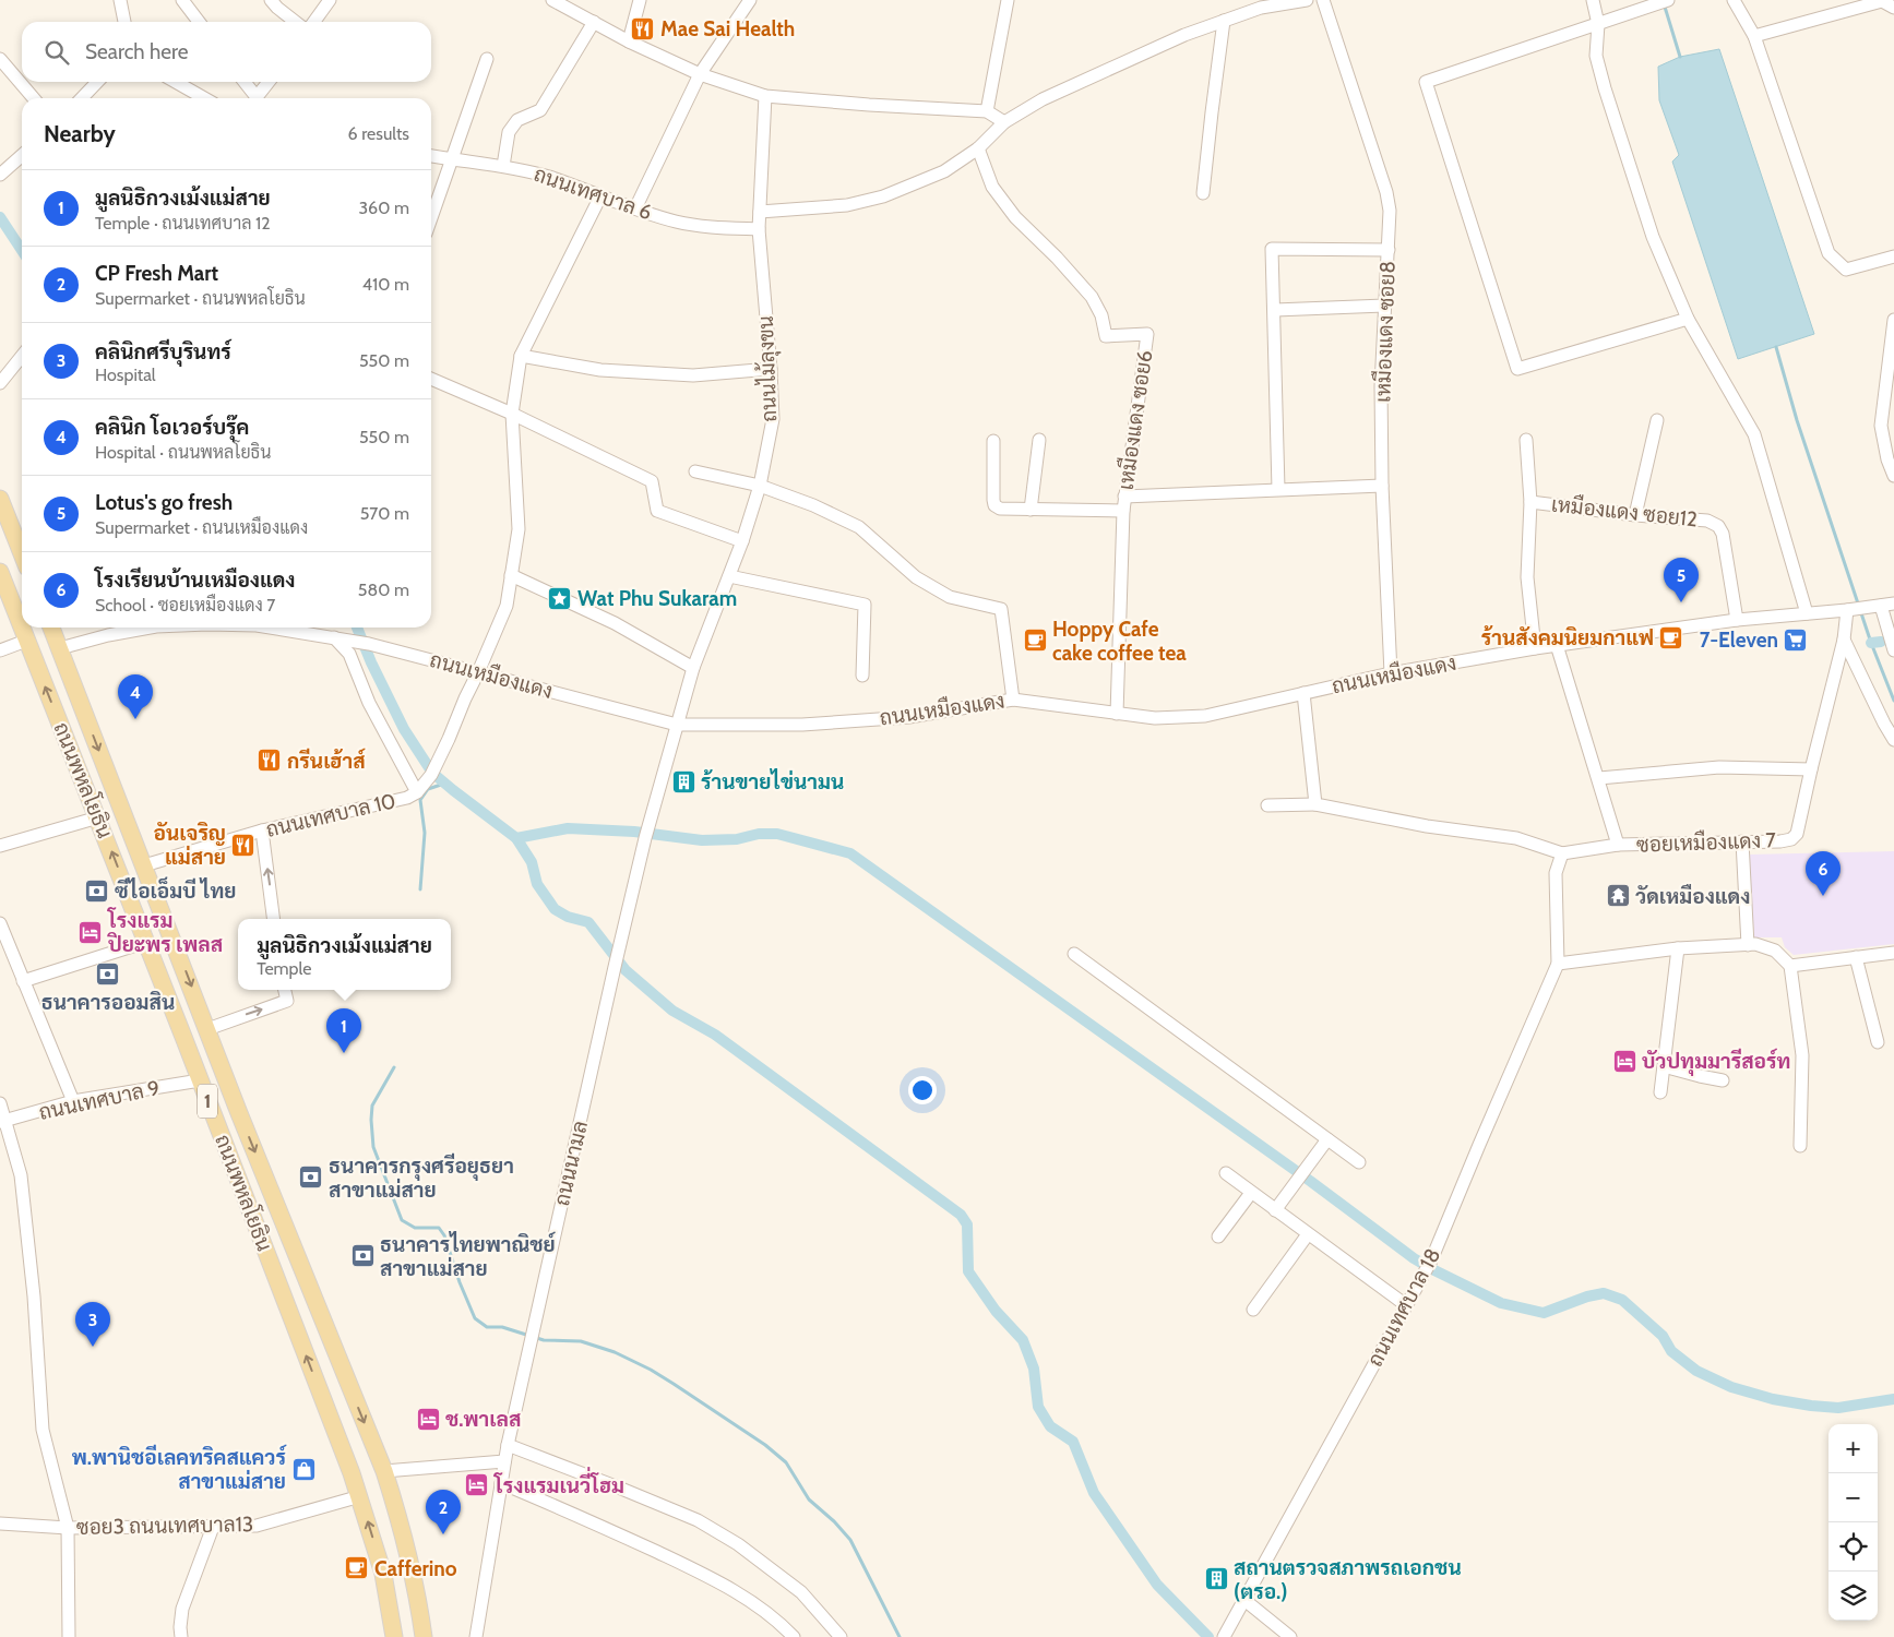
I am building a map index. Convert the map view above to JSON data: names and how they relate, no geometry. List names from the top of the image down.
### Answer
{
  "streets": {
    "main road": ["ถนนพหลโยธิน", "1"],
    "street": [
      "ถนนเทศบาล 6",
      "เหมืองแดง ซอย8",
      "ถนนไม้ลุงขน",
      "เหมืองแดง ซอย6",
      "เหมืองแดง ซอย12",
      "ถนนเหมืองแดง",
      "ถนนเทศบาล 10",
      "ซอยเหมืองแดง 7",
      "ถนนเทศบาล 9",
      "ถนนนามล",
      "ถนนเทศบาล 18",
      "ซอย3 ถนนเทศบาล13"
    ]
  },
  "crossings": [
    ["ถนนเทศบาล 6", "ถนนไม้ลุงขน"],
    ["เหมืองแดง ซอย8", "ถนนเหมืองแดง"],
    ["ถนนไม้ลุงขน", "ถนนเหมืองแดง"],
    ["ถนนไม้ลุงขน", "ถนนนามล"],
    ["เหมืองแดง ซอย6", "ถนนเหมืองแดง"],
    ["เหมืองแดง ซอย12", "ถนนเหมืองแดง"],
    ["ถนนเหมืองแดง", "ถนนพหลโยธิน"],
    ["ถนนเหมืองแดง", "ซอยเหมืองแดง 7"],
    ["ถนนเหมืองแดง", "ถนนนามล"],
    ["ถนนพหลโยธิน", "ถนนเทศบาล 10"],
    ["ถนนพหลโยธิน", "ถนนเทศบาล 9"],
    ["ถนนพหลโยธิน", "ซอย3 ถนนเทศบาล13"]
  ],
  "places": {
    "restaurant": ["Mae Sai Health", "กรีนเฮ้าส์", "อันเจริญ แม่สาย"],
    "place": ["Wat Phu Sukaram"],
    "cafe": ["ร้านสังคมนิยมกาแฟ", "Hoppy Cafe cake coffee tea", "Cafferino"],
    "supermarket": ["7-Eleven"],
    "building": ["ร้านขายไข่นามน", "สถานตรวจสภาพรถเอกชน (ตรอ.)"],
    "bank": [
      "ซีไอเอ็มบี ไทย",
      "ธนาคารออมสิน",
      "ธนาคารกรุงศรีอยุธยา สาขาแม่สาย",
      "ธนาคารไทยพาณิชย์ สาขาแม่สาย"
    ],
    "temple": ["วัดเหมืองแดง"],
    "hotel": [
      "โรงแรม ปิยะพร เพลส",
      "บัวปทุมมารีสอร์ท",
      "ช.พาเลส",
      "โรงแรมเนวี่โฮม"
    ],
    "shop": ["พ.พานิชอีเลคทริคสแควร์ สาขาแม่สาย"]
  },
  "page": {
    "search": "Search here",
    "heading": ["Nearby", "6 results"],
    "list": [
      {
        "mark": "1",
        "name": "มูลนิธิกวงเม้งแม่สาย",
        "note": "Temple · ถนนเทศบาล 12",
        "value": "360 m"
      },
      {
        "mark": "2",
        "name": "CP Fresh Mart",
        "note": "Supermarket · ถนนพหลโยธิน",
        "value": "410 m"
      },
      {
        "mark": "3",
        "name": "คลินิกศรีบุรินทร์",
        "note": "Hospital",
        "value": "550 m"
      },
      {
        "mark": "4",
        "name": "คลินิก โอเวอร์บรุ๊ค",
        "note": "Hospital · ถนนพหลโยธิน",
        "value": "550 m"
      },
      {
        "mark": "5",
        "name": "Lotus's go fresh",
        "note": "Supermarket · ถนนเหมืองแดง",
        "value": "570 m"
      },
      {
        "mark": "6",
        "name": "โรงเรียนบ้านเหมืองแดง",
        "note": "School · ซอยเหมืองแดง 7",
        "value": "580 m"
      }
    ],
    "pins": [
      "5",
      "4",
      "6",
      "1",
      "3",
      "2"
    ],
    "popup": ["มูลนิธิกวงเม้งแม่สาย", "Temple"],
    "map_buttons": ["+", "−"]
  }
}
